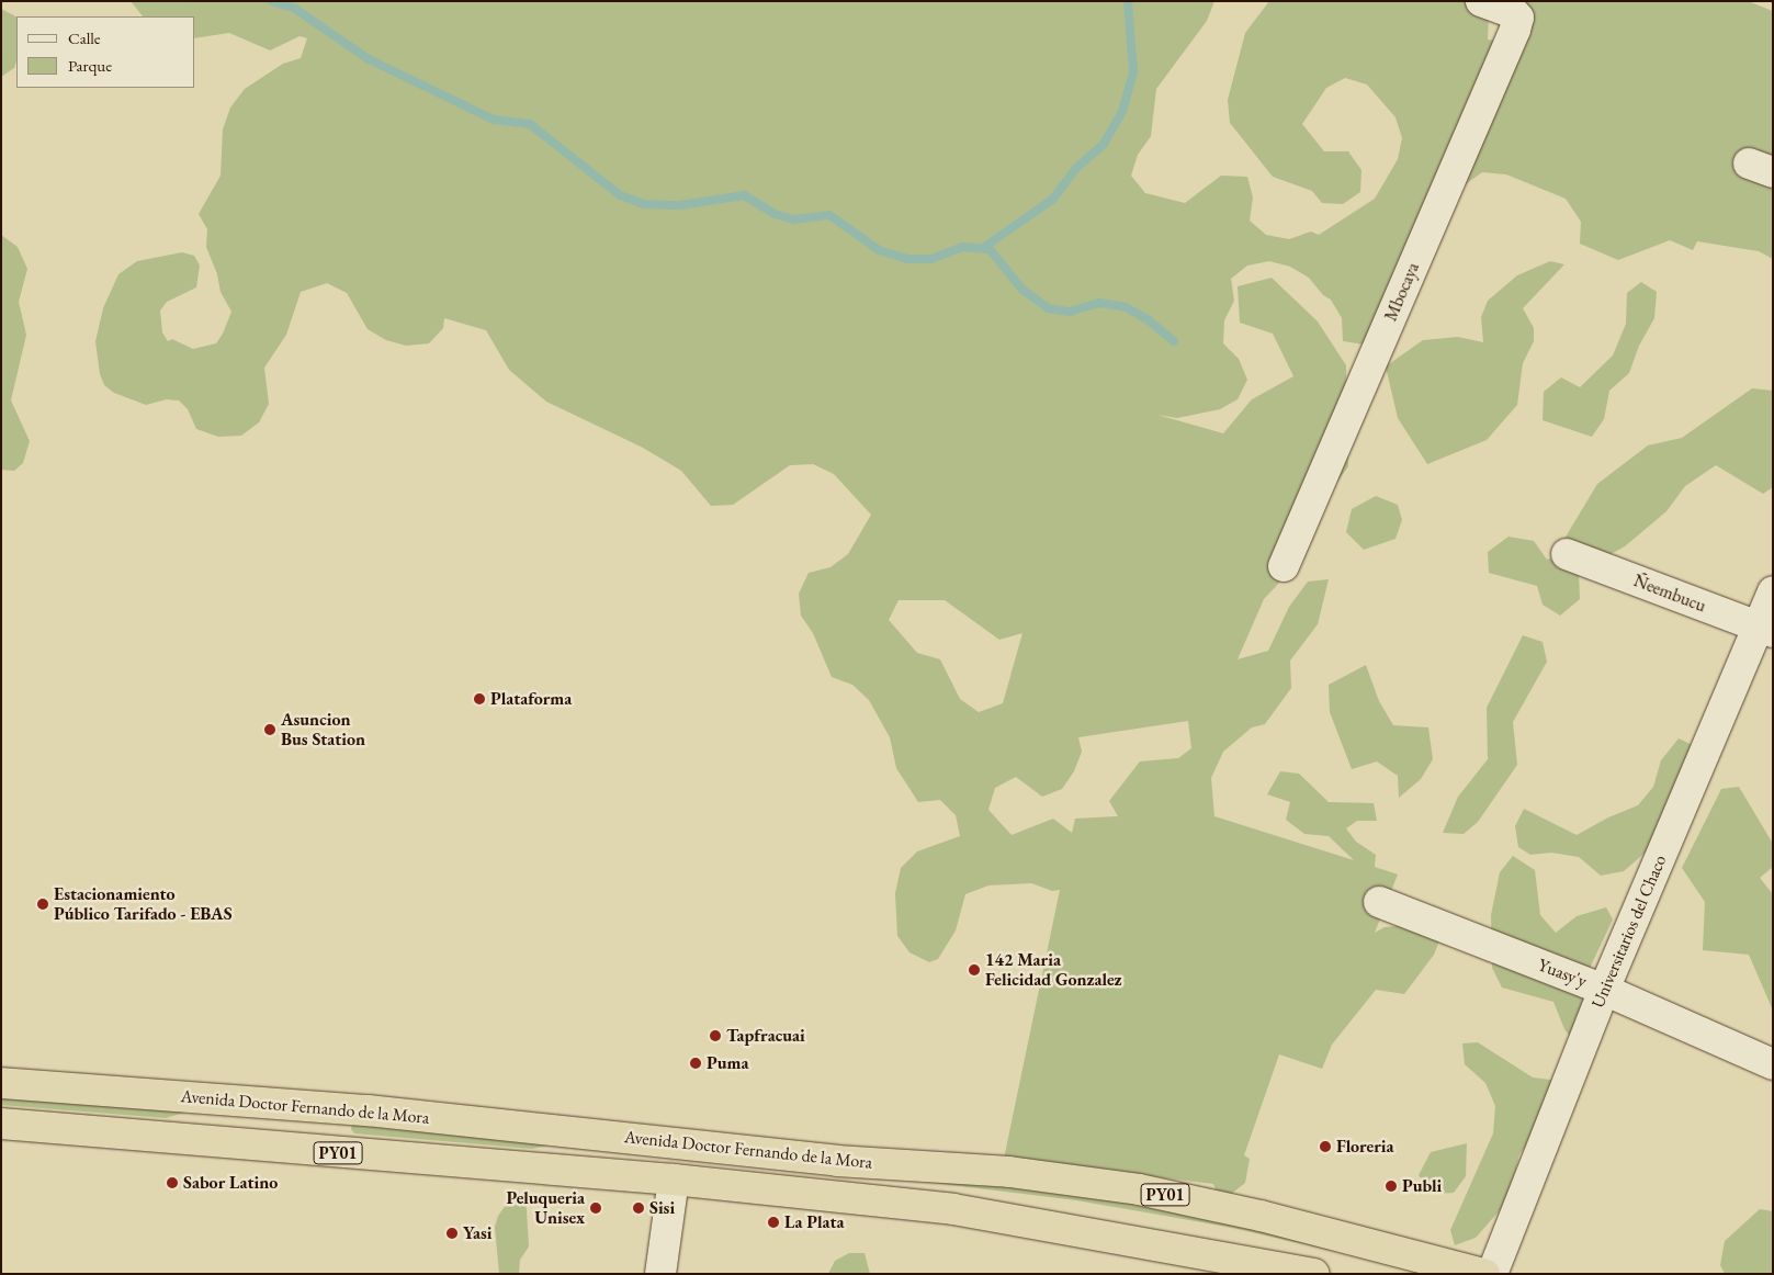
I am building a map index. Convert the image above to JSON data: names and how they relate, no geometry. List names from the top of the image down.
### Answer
{
  "streets": {
    "highway": ["Avenida Doctor Fernando de la Mora", "PY01"],
    "street": [
      "Mbocaya",
      "Ñeembucu",
      "Universitarios del Chaco",
      "Yuasy'y"
    ]
  },
  "crossings": [
    ["Ñeembucu", "Universitarios del Chaco"],
    ["Universitarios del Chaco", "Yuasy'y"]
  ],
  "places": [
    "Plataforma",
    "Asuncion Bus Station",
    "Estacionamiento Público Tarifado - EBAS",
    "142 Maria Felicidad Gonzalez",
    "Tapfracuai",
    "Puma",
    "Floreria",
    "Sabor Latino",
    "Publi",
    "Peluqueria Unisex",
    "Sisi",
    "La Plata",
    "Yasi"
  ],
  "legend": ["Calle", "Parque"]
}
